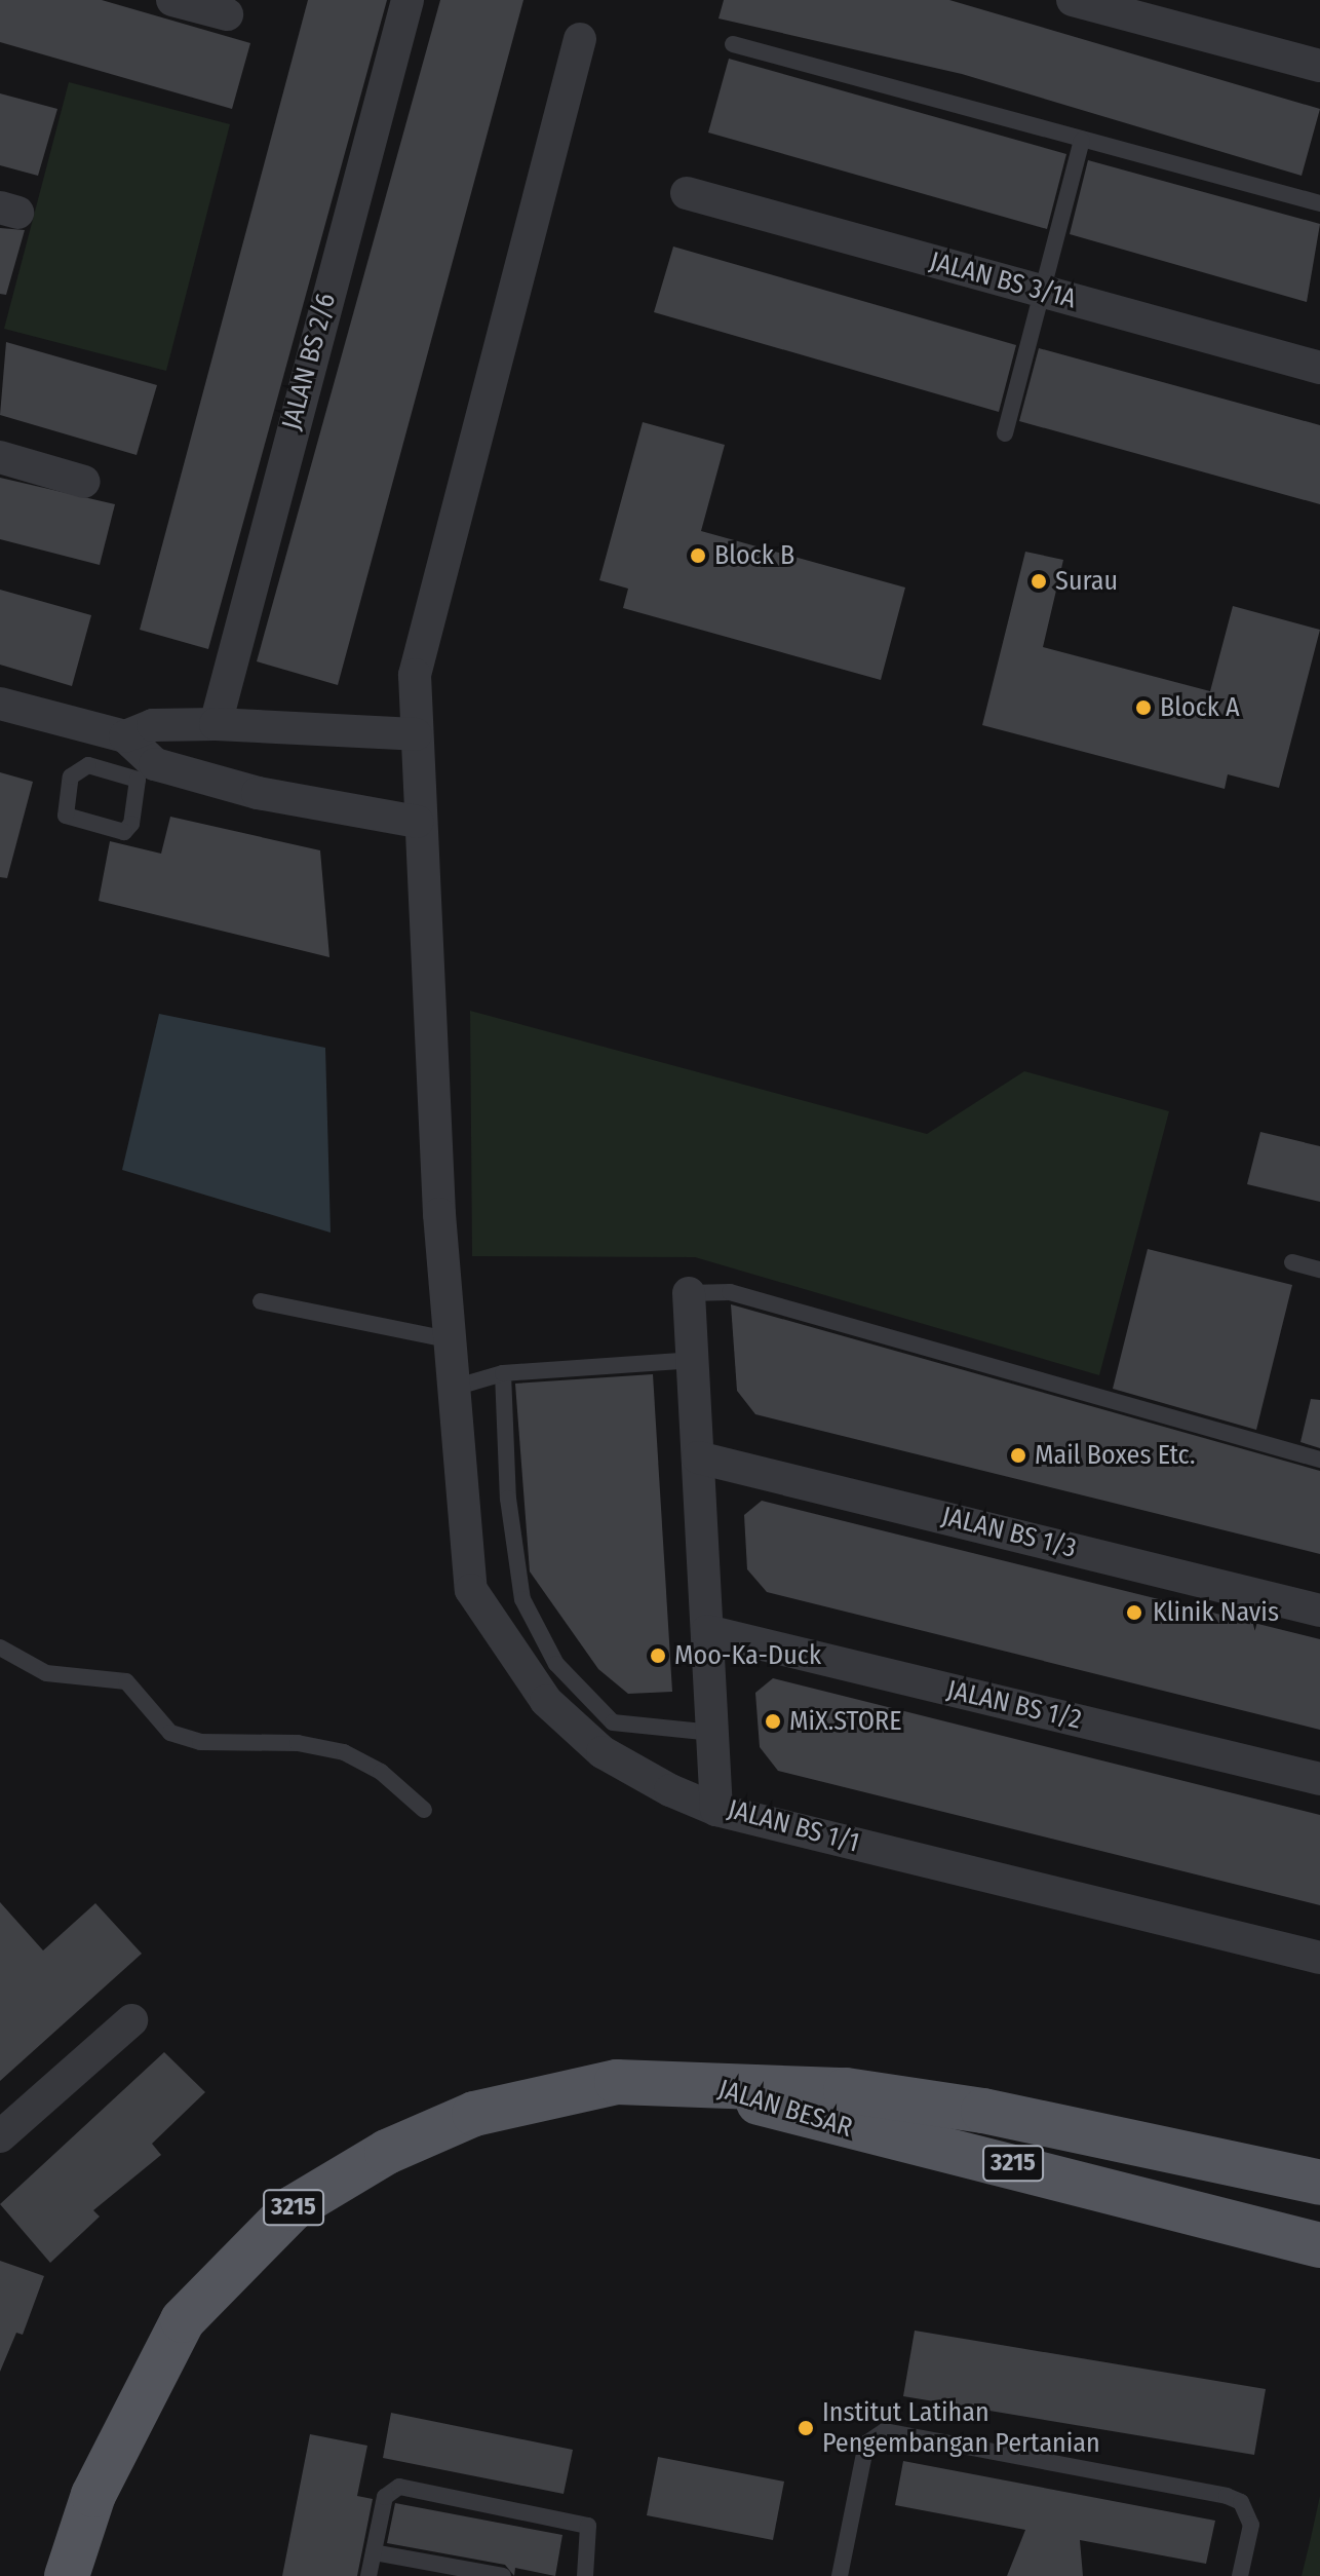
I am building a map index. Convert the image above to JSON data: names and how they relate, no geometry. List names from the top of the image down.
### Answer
{
  "streets": {
    "main road": ["JALAN BESAR", "3215"],
    "street": [
      "JALAN BS 3/1A",
      "JALAN BS 2/6",
      "JALAN BS 1/3",
      "JALAN BS 1/2",
      "JALAN BS 1/1"
    ]
  },
  "crossings": [
    ["JALAN BS 1/3", "JALAN BS 1/1"],
    ["JALAN BS 1/2", "JALAN BS 1/1"],
    ["JALAN BESAR", "3215"]
  ],
  "places": [
    "Block B",
    "Surau",
    "Block A",
    "Mail Boxes Etc.",
    "Klinik Navis",
    "Moo-Ka-Duck",
    "MiX.STORE",
    "Institut Latihan Pengembangan Pertanian"
  ]
}
